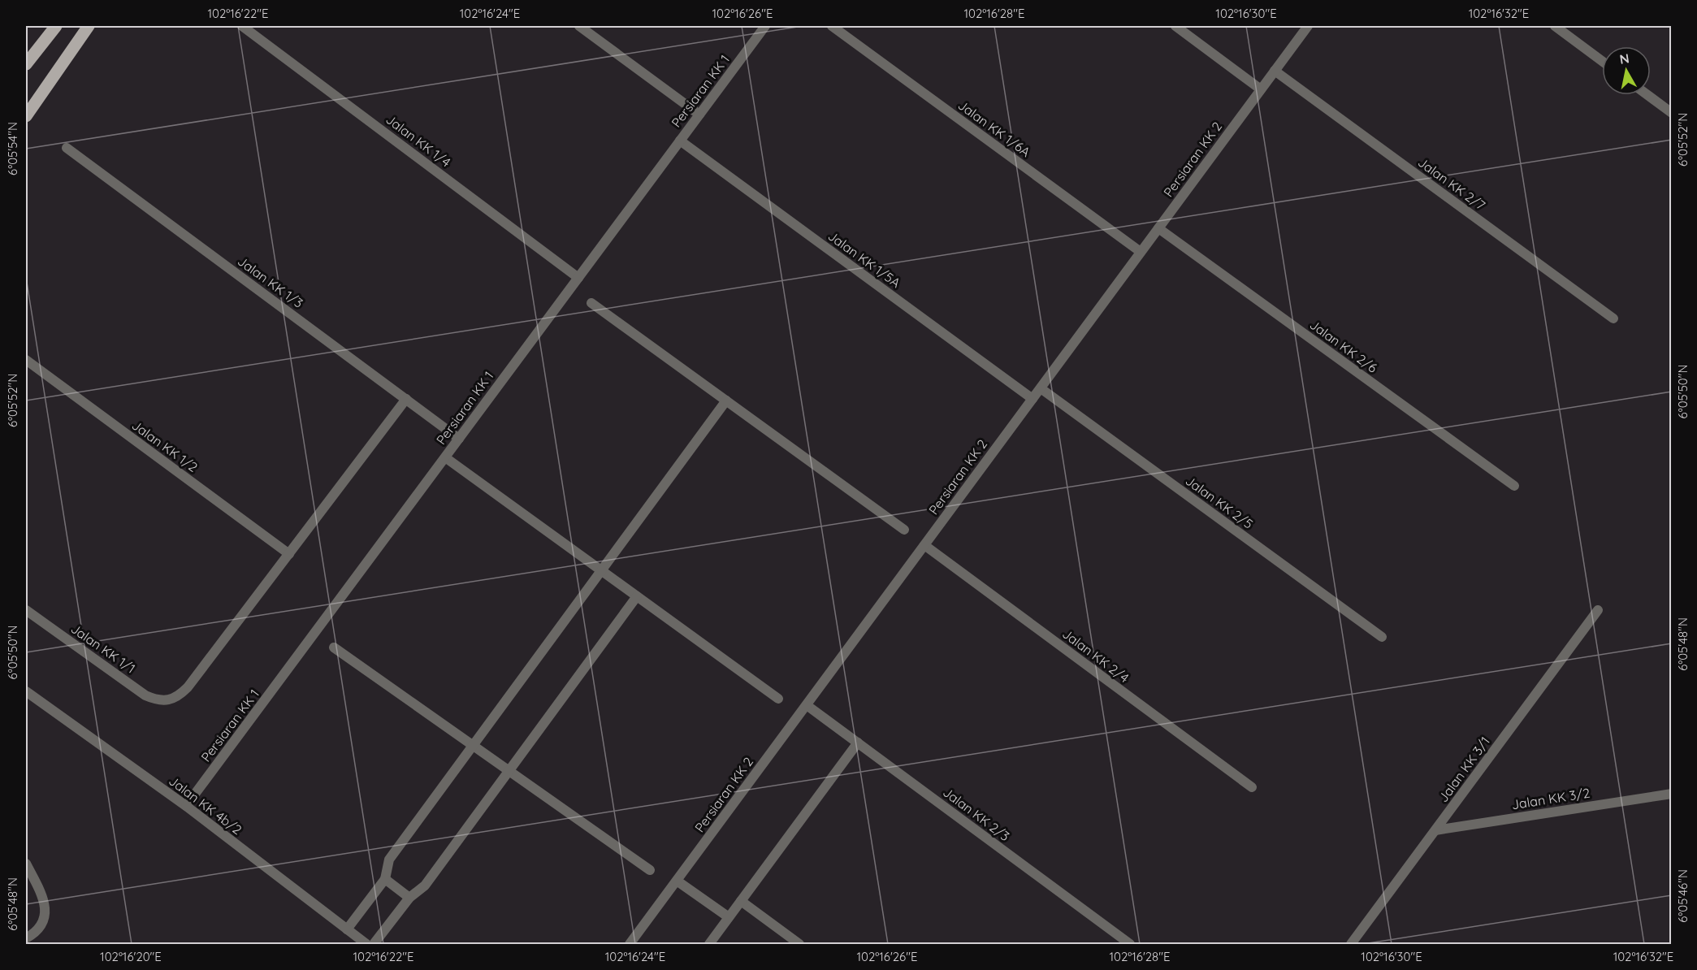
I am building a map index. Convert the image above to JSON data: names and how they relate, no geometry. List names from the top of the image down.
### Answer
{
  "streets": {
    "street": [
      "Persiaran KK 1",
      "Jalan KK 1/6A",
      "Jalan KK 1/4",
      "Persiaran KK 2",
      "Jalan KK 2/7",
      "Jalan KK 1/5A",
      "Jalan KK 1/3",
      "Jalan KK 2/6",
      "Jalan KK 1/2",
      "Jalan KK 2/5",
      "Jalan KK 1/1",
      "Jalan KK 2/4",
      "Jalan KK 3/1",
      "Jalan KK 3/2",
      "Jalan KK 4b/2",
      "Jalan KK 2/3"
    ]
  },
  "crossings": [
    ["Persiaran KK 1", "Jalan KK 1/4"],
    ["Persiaran KK 1", "Jalan KK 1/5A"],
    ["Persiaran KK 1", "Jalan KK 1/3"],
    ["Persiaran KK 1", "Jalan KK 4b/2"],
    ["Jalan KK 1/6A", "Persiaran KK 2"],
    ["Persiaran KK 2", "Jalan KK 2/7"],
    ["Persiaran KK 2", "Jalan KK 1/5A"],
    ["Persiaran KK 2", "Jalan KK 2/6"],
    ["Persiaran KK 2", "Jalan KK 2/5"],
    ["Persiaran KK 2", "Jalan KK 2/4"],
    ["Persiaran KK 2", "Jalan KK 2/3"],
    ["Jalan KK 1/2", "Jalan KK 1/1"],
    ["Jalan KK 3/1", "Jalan KK 3/2"]
  ],
  "north": "top",
  "coordinates": [
    "102°16'22\"E",
    "102°16'24\"E",
    "102°16'26\"E",
    "102°16'28\"E",
    "102°16'30\"E",
    "102°16'32\"E",
    "6°05'52\"N",
    "6°05'54\"N",
    "6°05'50\"N",
    "6°05'48\"N",
    "6°05'46\"N",
    "102°16'20\"E"
  ]
}
